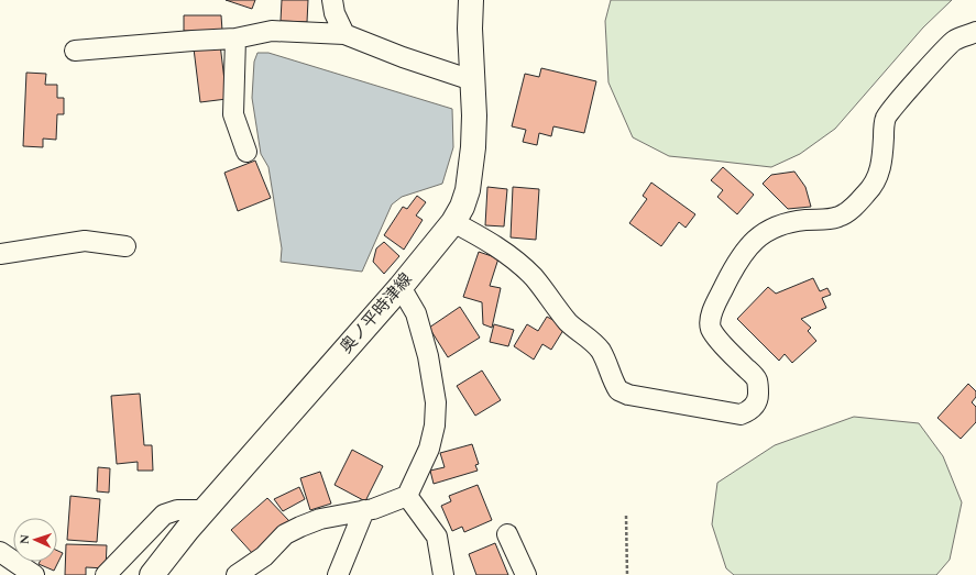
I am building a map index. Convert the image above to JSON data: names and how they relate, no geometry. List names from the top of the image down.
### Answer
{
  "streets": {
    "main road": ["奥ノ平時津線"]
  },
  "north": "left"
}
